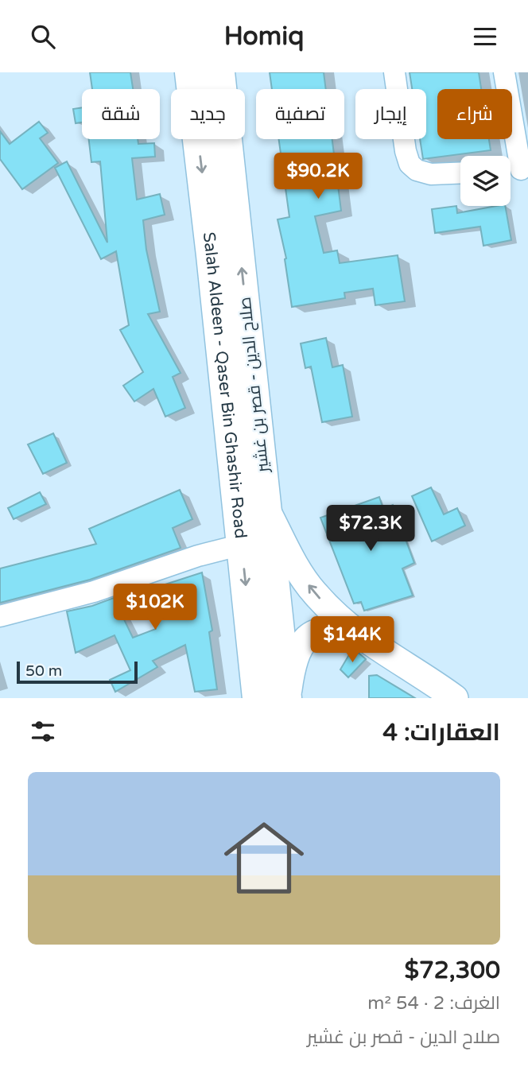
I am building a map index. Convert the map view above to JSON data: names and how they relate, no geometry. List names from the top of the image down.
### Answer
{
  "streets": {
    "highway": ["Salah Aldeen - Qaser Bin Ghashir Road", "صلاح الدين - قصر بن غشير"]
  },
  "one_way": ["Salah Aldeen - Qaser Bin Ghashir Road", "صلاح الدين - قصر بن غشير"],
  "scale_bar": "50 m",
  "page": {
    "header": "Homiq",
    "chip": [
      "شراء",
      "إيجار",
      "تصفية",
      "جديد",
      "شقة"
    ],
    "price": [
      "$90.2K",
      "$72.3K",
      "$102K",
      "$144K"
    ],
    "scale": "50 m",
    "heading": "العقارات: 4",
    "list": [
      {
        "name": "$72,300",
        "note": "الغرف: 2 · 54 m² · صلاح الدين - قصر بن غشير"
      }
    ]
  }
}
